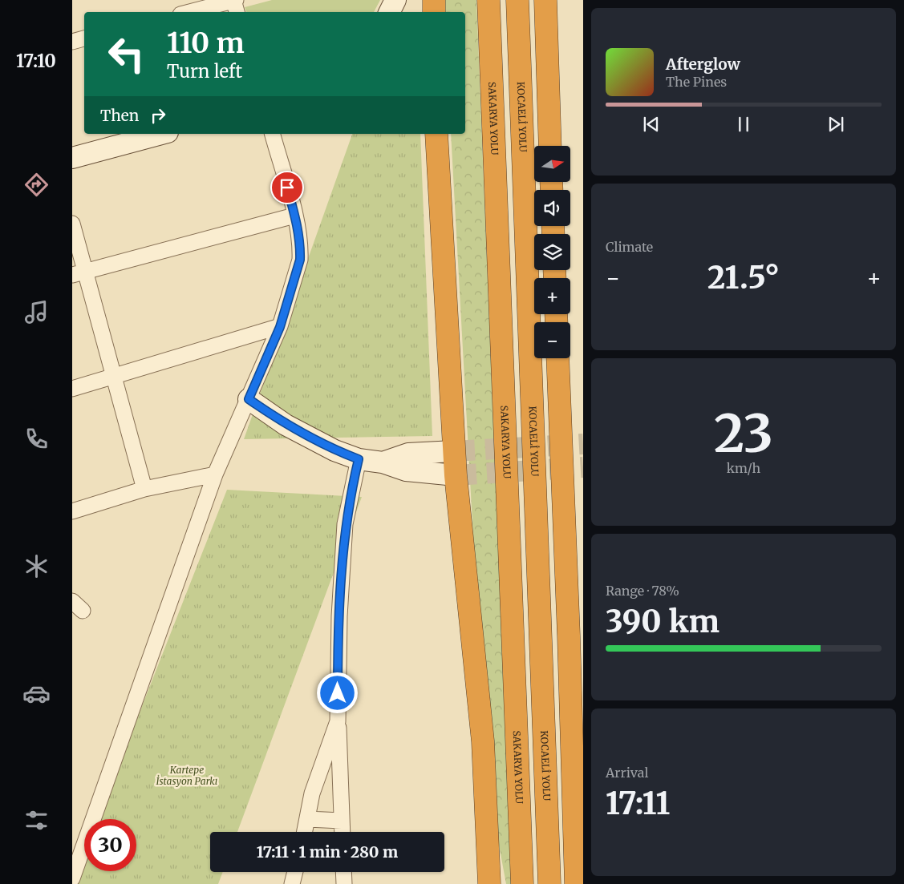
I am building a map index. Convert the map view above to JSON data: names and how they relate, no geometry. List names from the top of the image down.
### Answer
{
  "streets": {
    "highway": ["SAKARYA YOLU", "KOCAELİ YOLU"]
  },
  "parks": ["Kartepe İstasyon Parkı"],
  "north": "right",
  "page": {
    "tabs": "17:10",
    "turn": ["110 m", "Turn left"],
    "song": ["Afterglow", "The Pines"],
    "then": "Then",
    "map_buttons": ["+", "−"],
    "tile": [
      "Climate",
      ["23", "km/h"],
      ["Range · 78%", "390 km"],
      ["Arrival", "17:11"]
    ],
    "heat": ["−", "21.5°", "+"],
    "limit": "30",
    "trip": "17:11 · 1 min · 280 m"
  }
}
